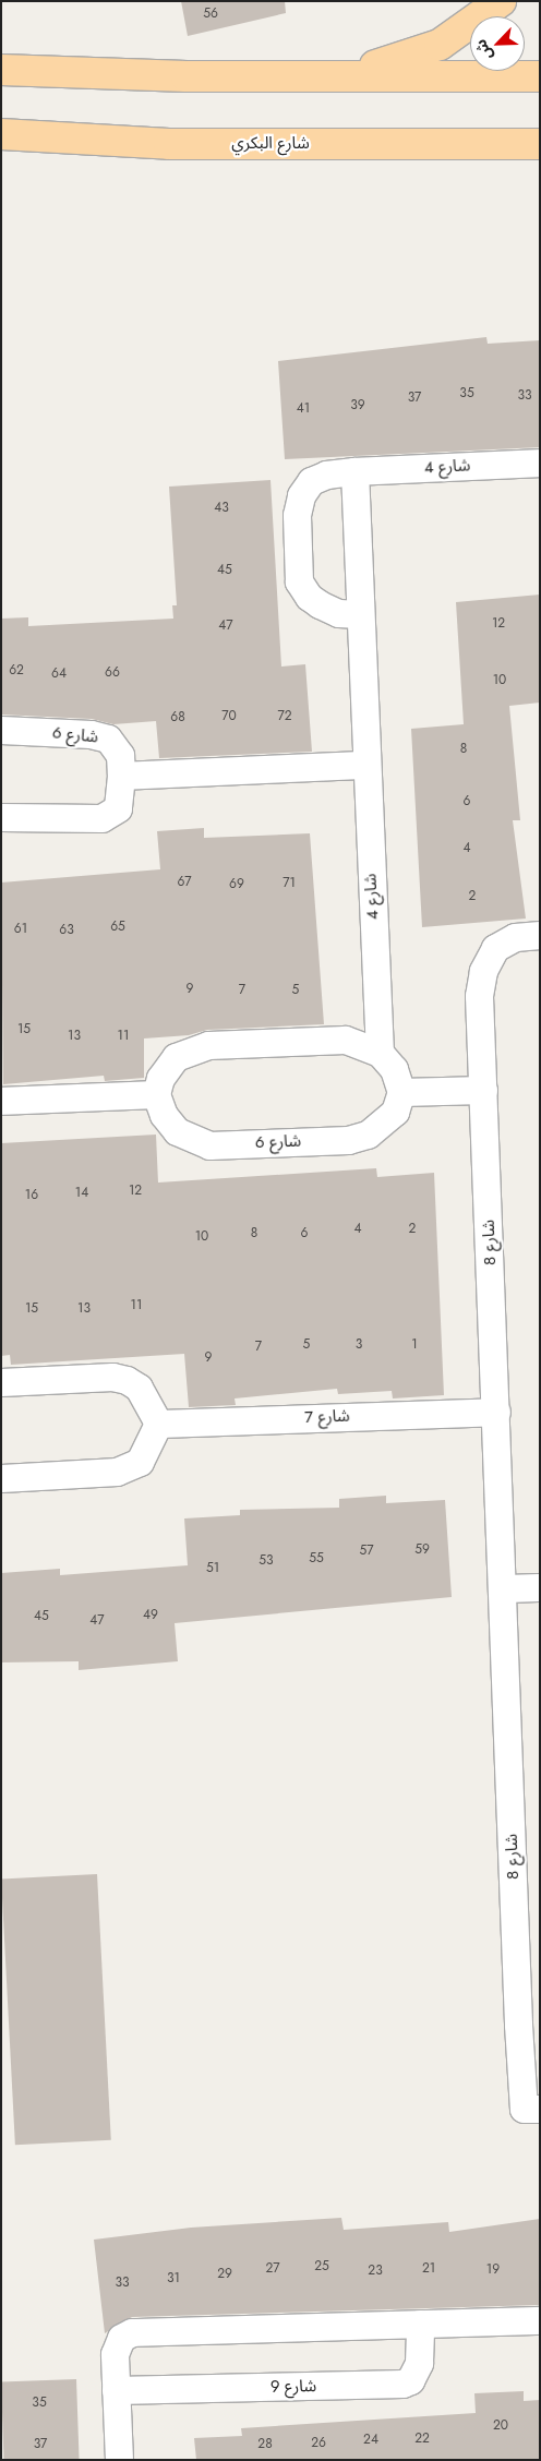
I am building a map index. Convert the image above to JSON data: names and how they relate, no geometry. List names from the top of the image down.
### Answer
{
  "streets": {
    "main road": ["شارع البكري"],
    "street": [
      "شارع 4",
      "شارع 6",
      "شارع 8",
      "شارع 7",
      "شارع 9"
    ]
  },
  "crossings": [
    ["شارع 8", "شارع 7"]
  ],
  "house_numbers": [
    "56",
    "35",
    "33",
    "37",
    "39",
    "41",
    "43",
    "45",
    "12",
    "47",
    "62",
    "66",
    "64",
    "10",
    "70",
    "72",
    "68",
    "8",
    "6",
    "4",
    "67",
    "71",
    "69",
    "2",
    "65",
    "61",
    "63",
    "9",
    "7",
    "5",
    "15",
    "13",
    "11",
    "12",
    "14",
    "16",
    "4",
    "2",
    "8",
    "6",
    "10",
    "11",
    "15",
    "13",
    "5",
    "3",
    "1",
    "7",
    "9",
    "59",
    "57",
    "55",
    "53",
    "51",
    "49",
    "45",
    "47",
    "25",
    "27",
    "21",
    "19",
    "23",
    "29",
    "31",
    "33",
    "35",
    "20",
    "22",
    "24",
    "26",
    "37",
    "28"
  ],
  "north": "bottom left"
}
